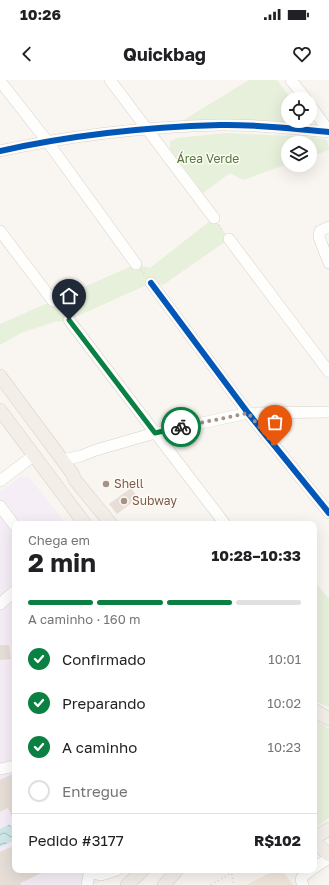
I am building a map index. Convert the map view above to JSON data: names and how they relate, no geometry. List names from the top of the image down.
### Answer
{
  "parks": ["Área Verde"],
  "places": ["Shell", "Subway"],
  "page": {
    "status": "10:26",
    "header": "Quickbag",
    "heading": ["2 min", "Chega em", "10:28–10:33"],
    "panel": ["Pedido #3177", "R$102"],
    "bar": "A caminho · 160 m",
    "list": [
      ["Confirmado", "10:01"],
      ["Preparando", "10:02"],
      ["A caminho", "10:23"],
      "Entregue"
    ]
  }
}
